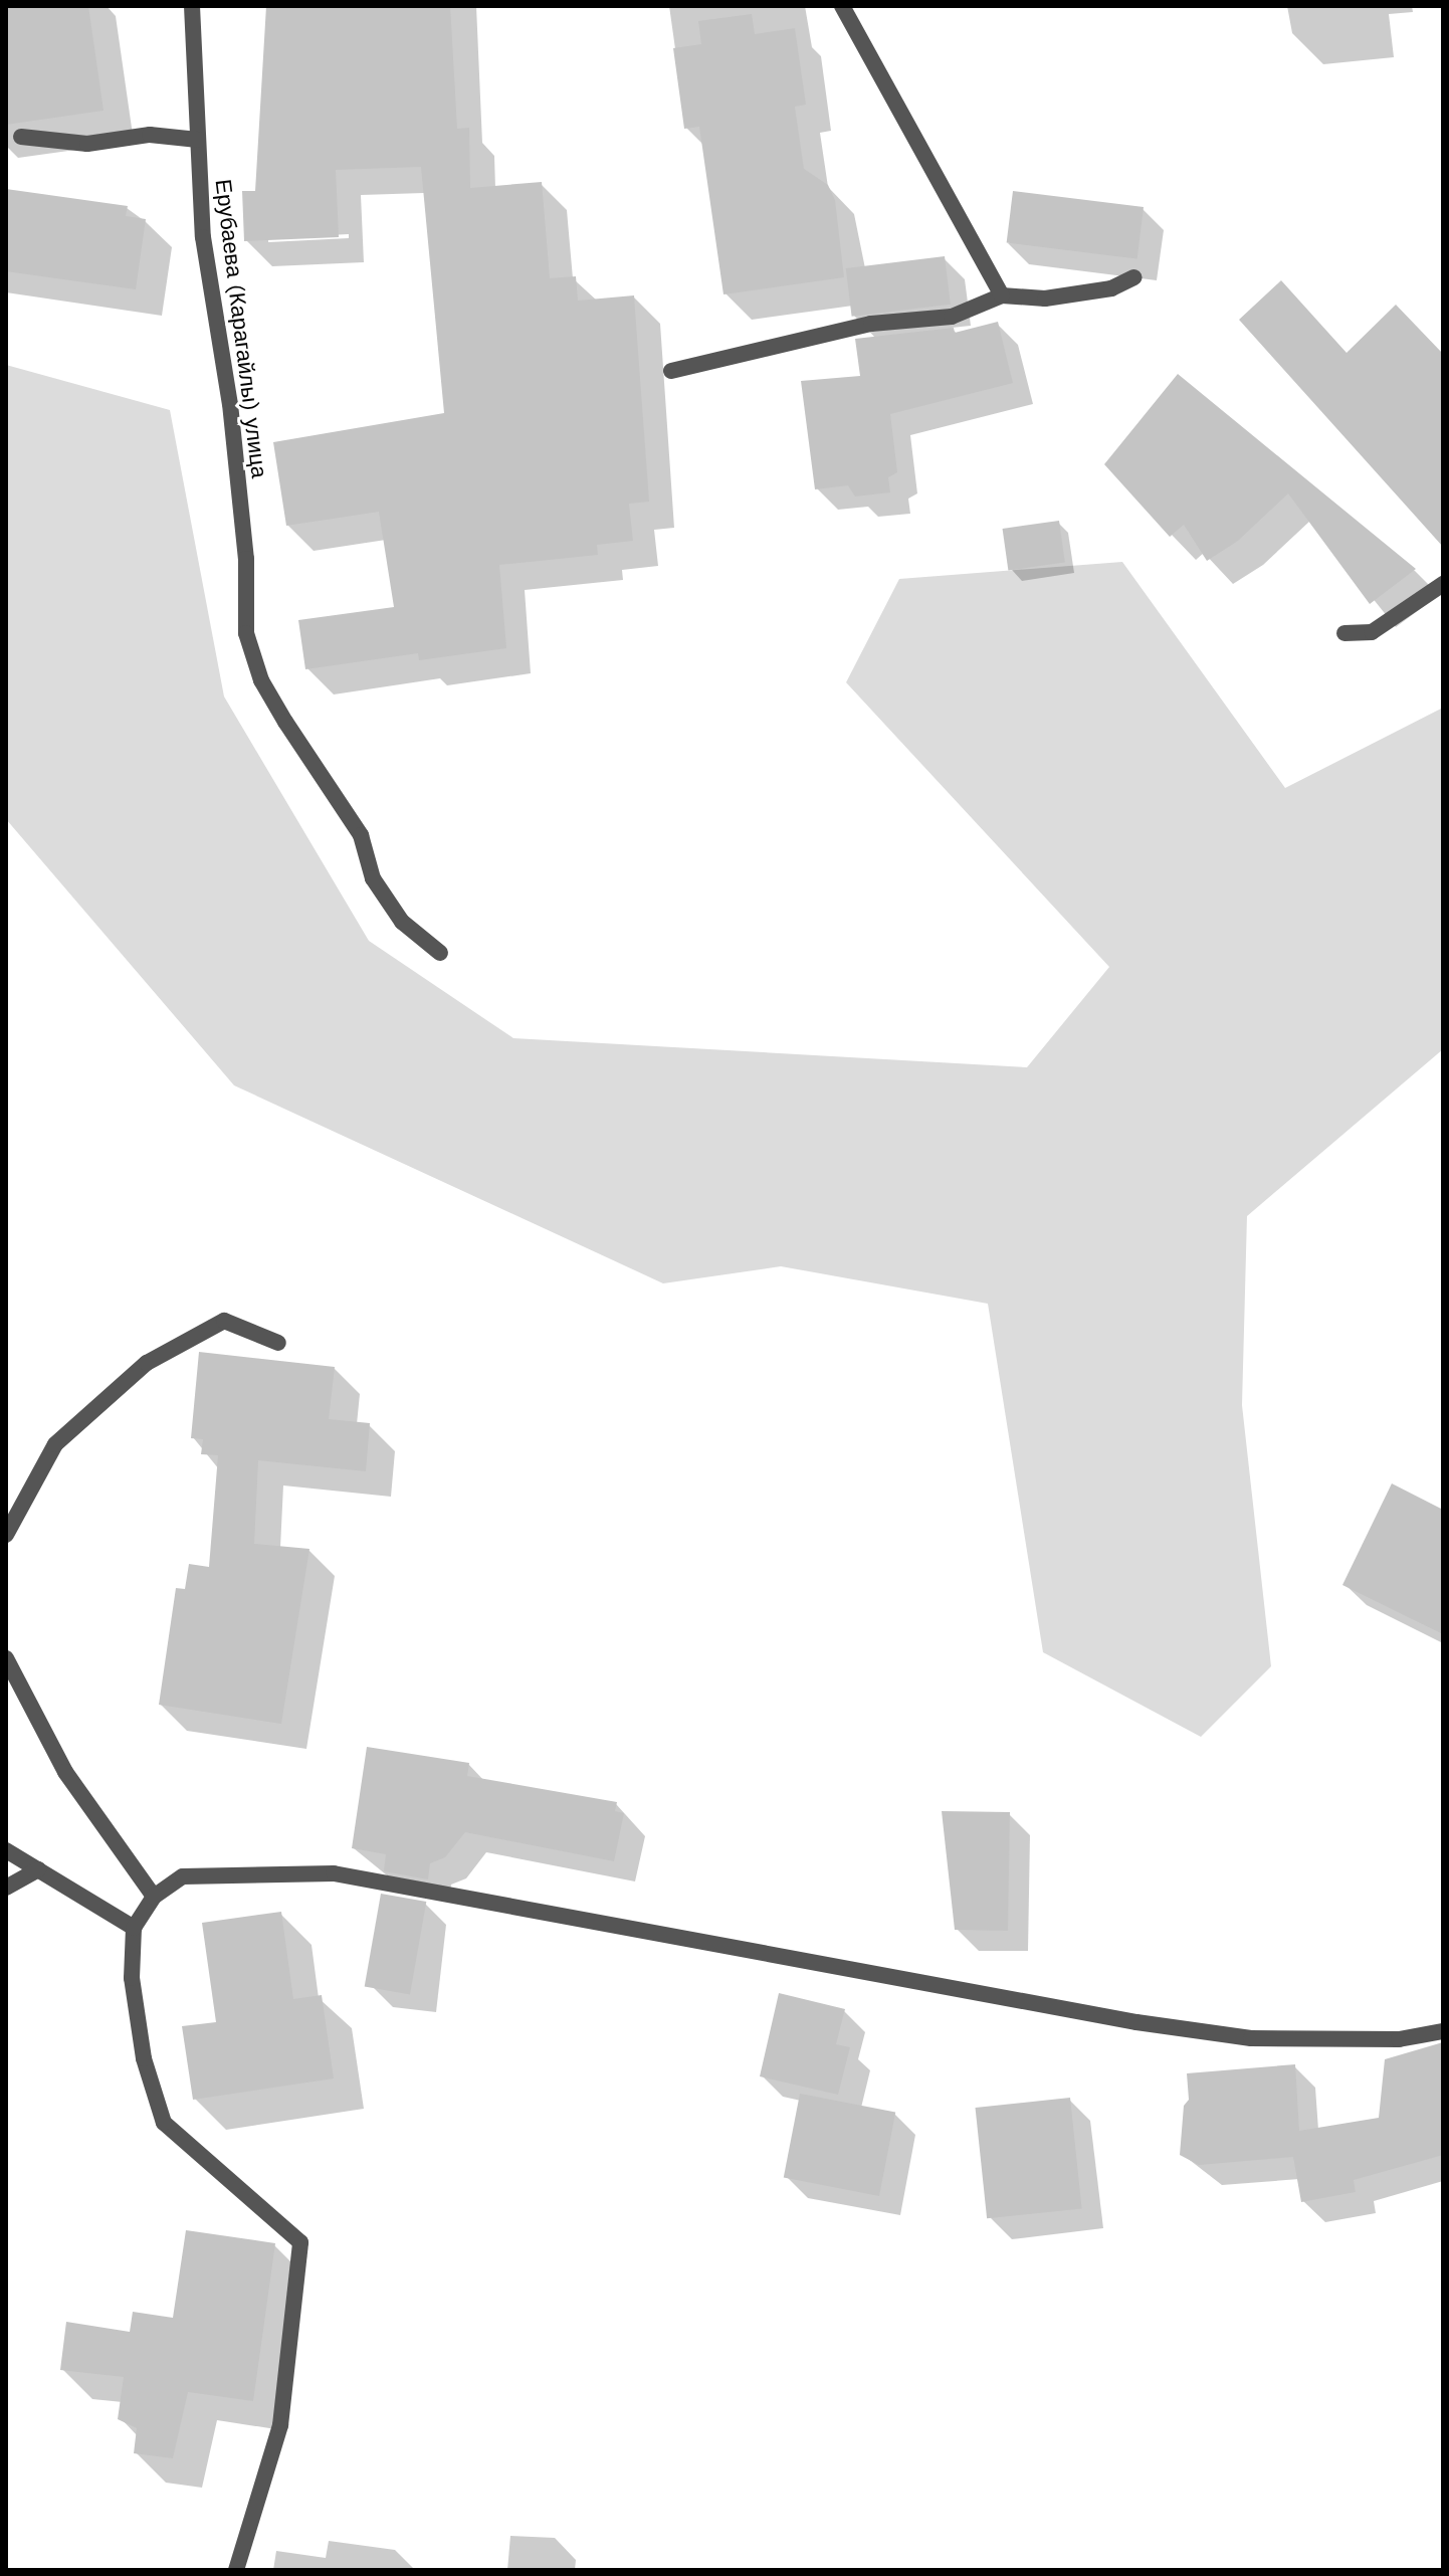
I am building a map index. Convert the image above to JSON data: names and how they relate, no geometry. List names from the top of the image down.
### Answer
{
  "streets": {
    "street": ["Ерубаева (Карагайлы) улица"]
  }
}
